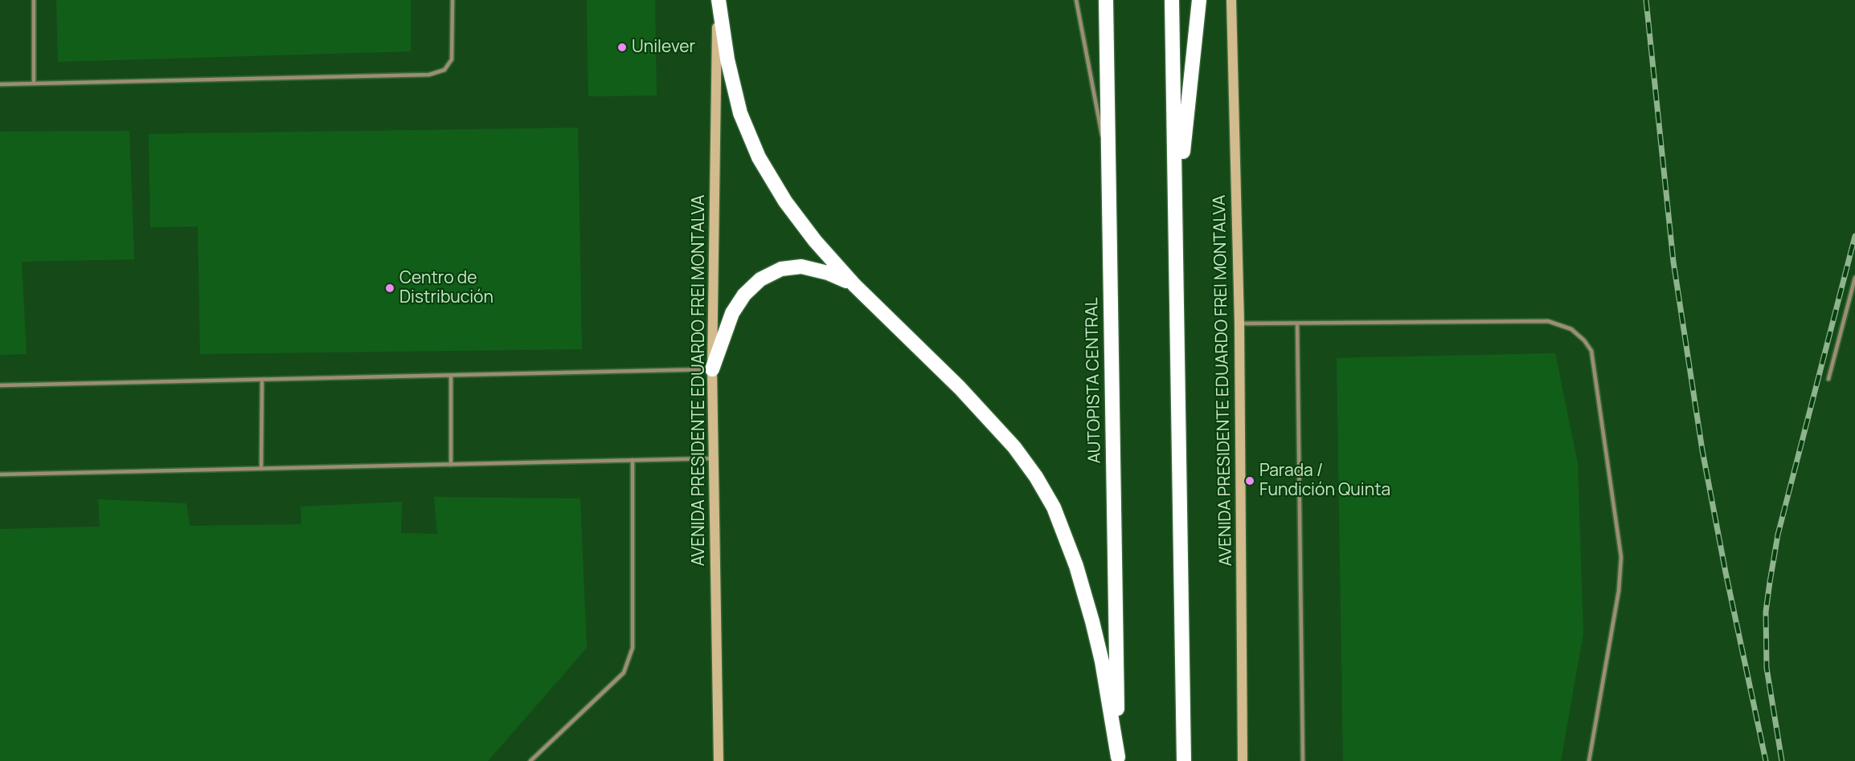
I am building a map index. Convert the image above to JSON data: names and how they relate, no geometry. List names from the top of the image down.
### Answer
{
  "streets": {
    "highway": ["AUTOPISTA CENTRAL"],
    "main road": ["AVENIDA PRESIDENTE EDUARDO FREI MONTALVA"]
  },
  "places": ["Unilever", "Centro de Distribución", "Parada / Fundición Quinta"]
}
